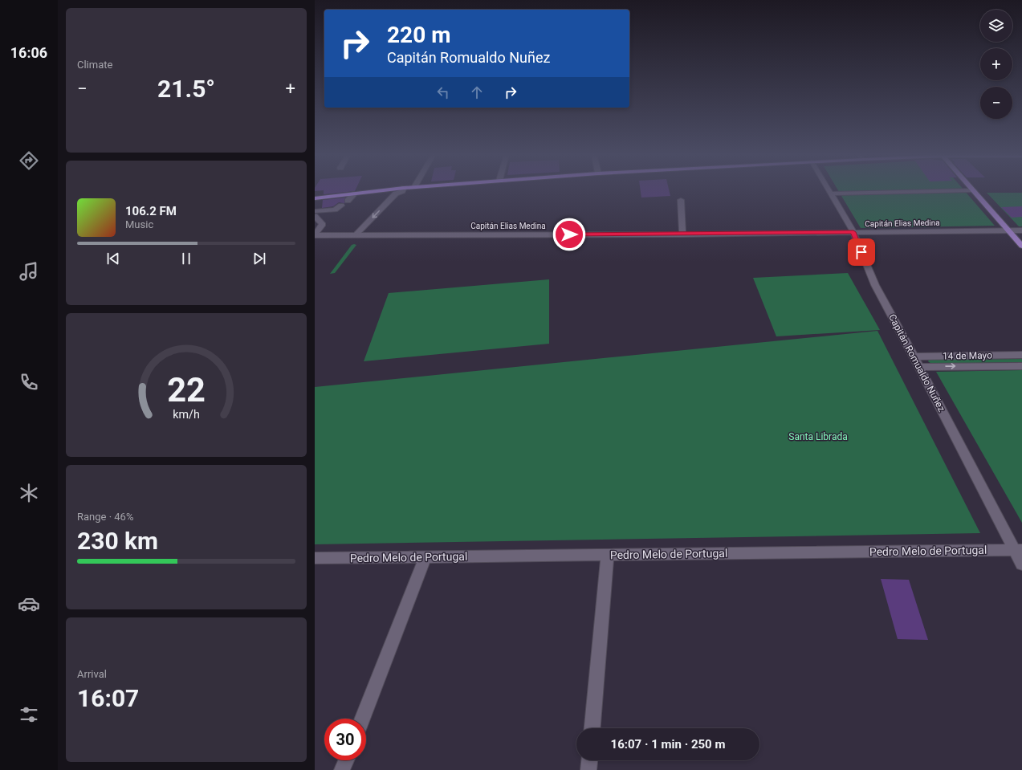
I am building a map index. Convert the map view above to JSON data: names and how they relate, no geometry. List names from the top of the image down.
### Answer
{
  "streets": {
    "street": [
      "Capitán Elias Medina",
      "14 de Mayo",
      "Capitán Romualdo Nuñez",
      "Pedro Melo de Portugal"
    ]
  },
  "crossings": [
    ["Capitán Elias Medina", "Capitán Romualdo Nuñez"],
    ["14 de Mayo", "Capitán Romualdo Nuñez"],
    ["Capitán Romualdo Nuñez", "Pedro Melo de Portugal"]
  ],
  "parks": ["Santa Librada"],
  "page": {
    "tabs": "16:06",
    "tile": [
      "Climate",
      ["Range · 46%", "230 km"],
      ["Arrival", "16:07"]
    ],
    "map_buttons": ["+", "−"],
    "turn": ["220 m", "Capitán Romualdo Nuñez"],
    "heat": ["−", "21.5°", "+"],
    "song": ["106.2 FM", "Music"],
    "limit": "30",
    "trip": "16:07 · 1 min · 250 m",
    "gauge": ["22", "km/h"]
  }
}
